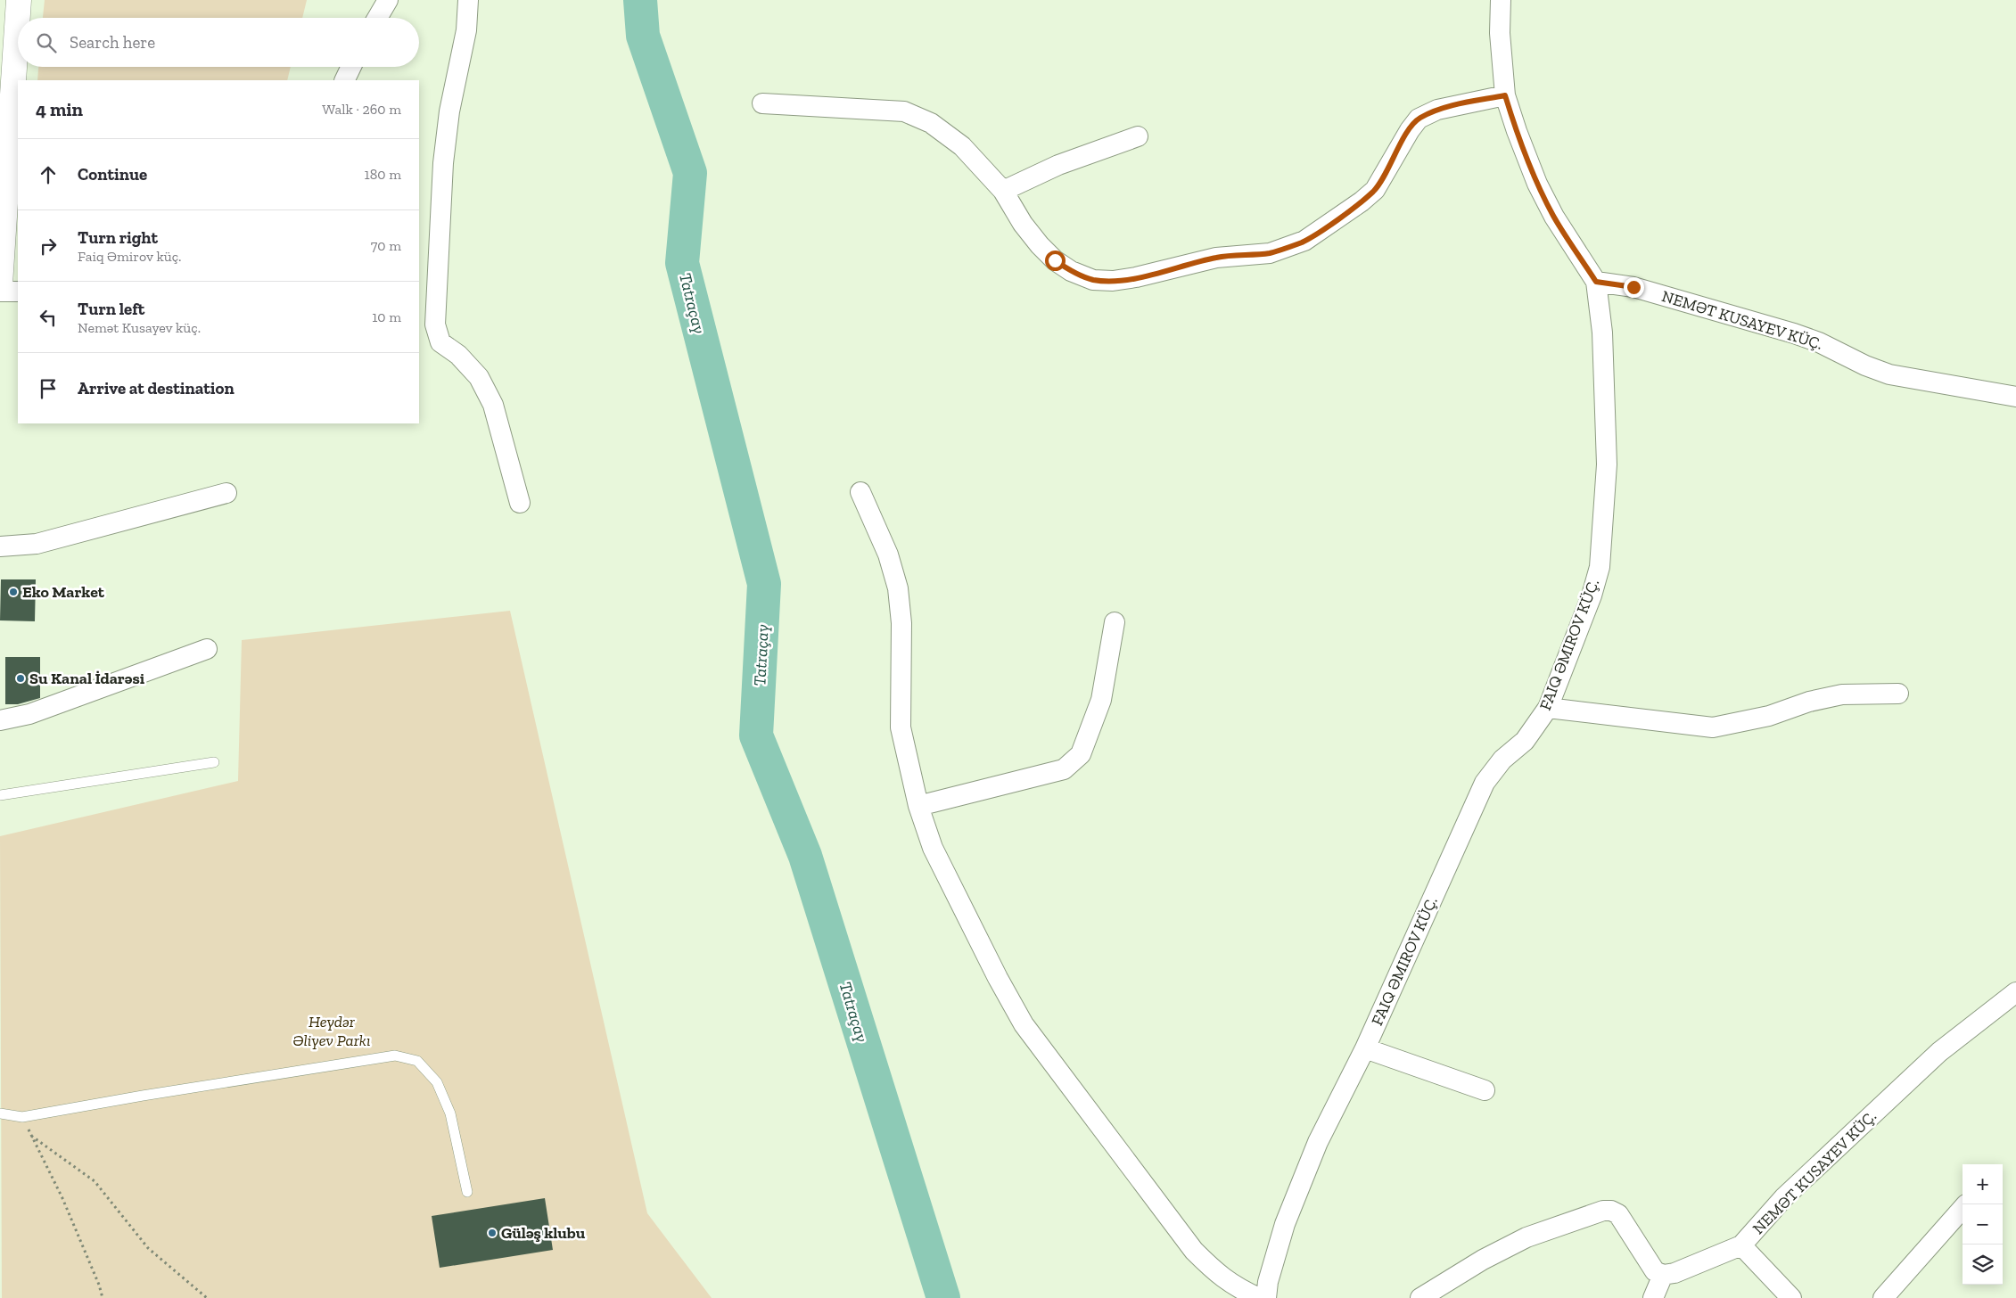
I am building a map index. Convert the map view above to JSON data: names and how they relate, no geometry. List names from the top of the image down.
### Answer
{
  "streets": {
    "street": ["NEMƏT KUSAYEV KÜÇ.", "FAIQ ƏMIROV KÜÇ."]
  },
  "crossings": [
    ["NEMƏT KUSAYEV KÜÇ.", "FAIQ ƏMIROV KÜÇ."]
  ],
  "water": ["Tatraçay"],
  "parks": ["Heydər Əliyev Parkı"],
  "places": ["Eko Market", "Su Kanal İdarəsi", "Güləş klubu"],
  "page": {
    "search": "Search here",
    "heading": ["4 min", "Walk · 260 m"],
    "list": [
      ["Continue", "180 m"],
      ["Turn right", "Faiq Əmirov küç.", "70 m"],
      ["Turn left", "Nemət Kusayev küç.", "10 m"],
      "Arrive at destination"
    ],
    "map_buttons": ["+", "−"]
  }
}
